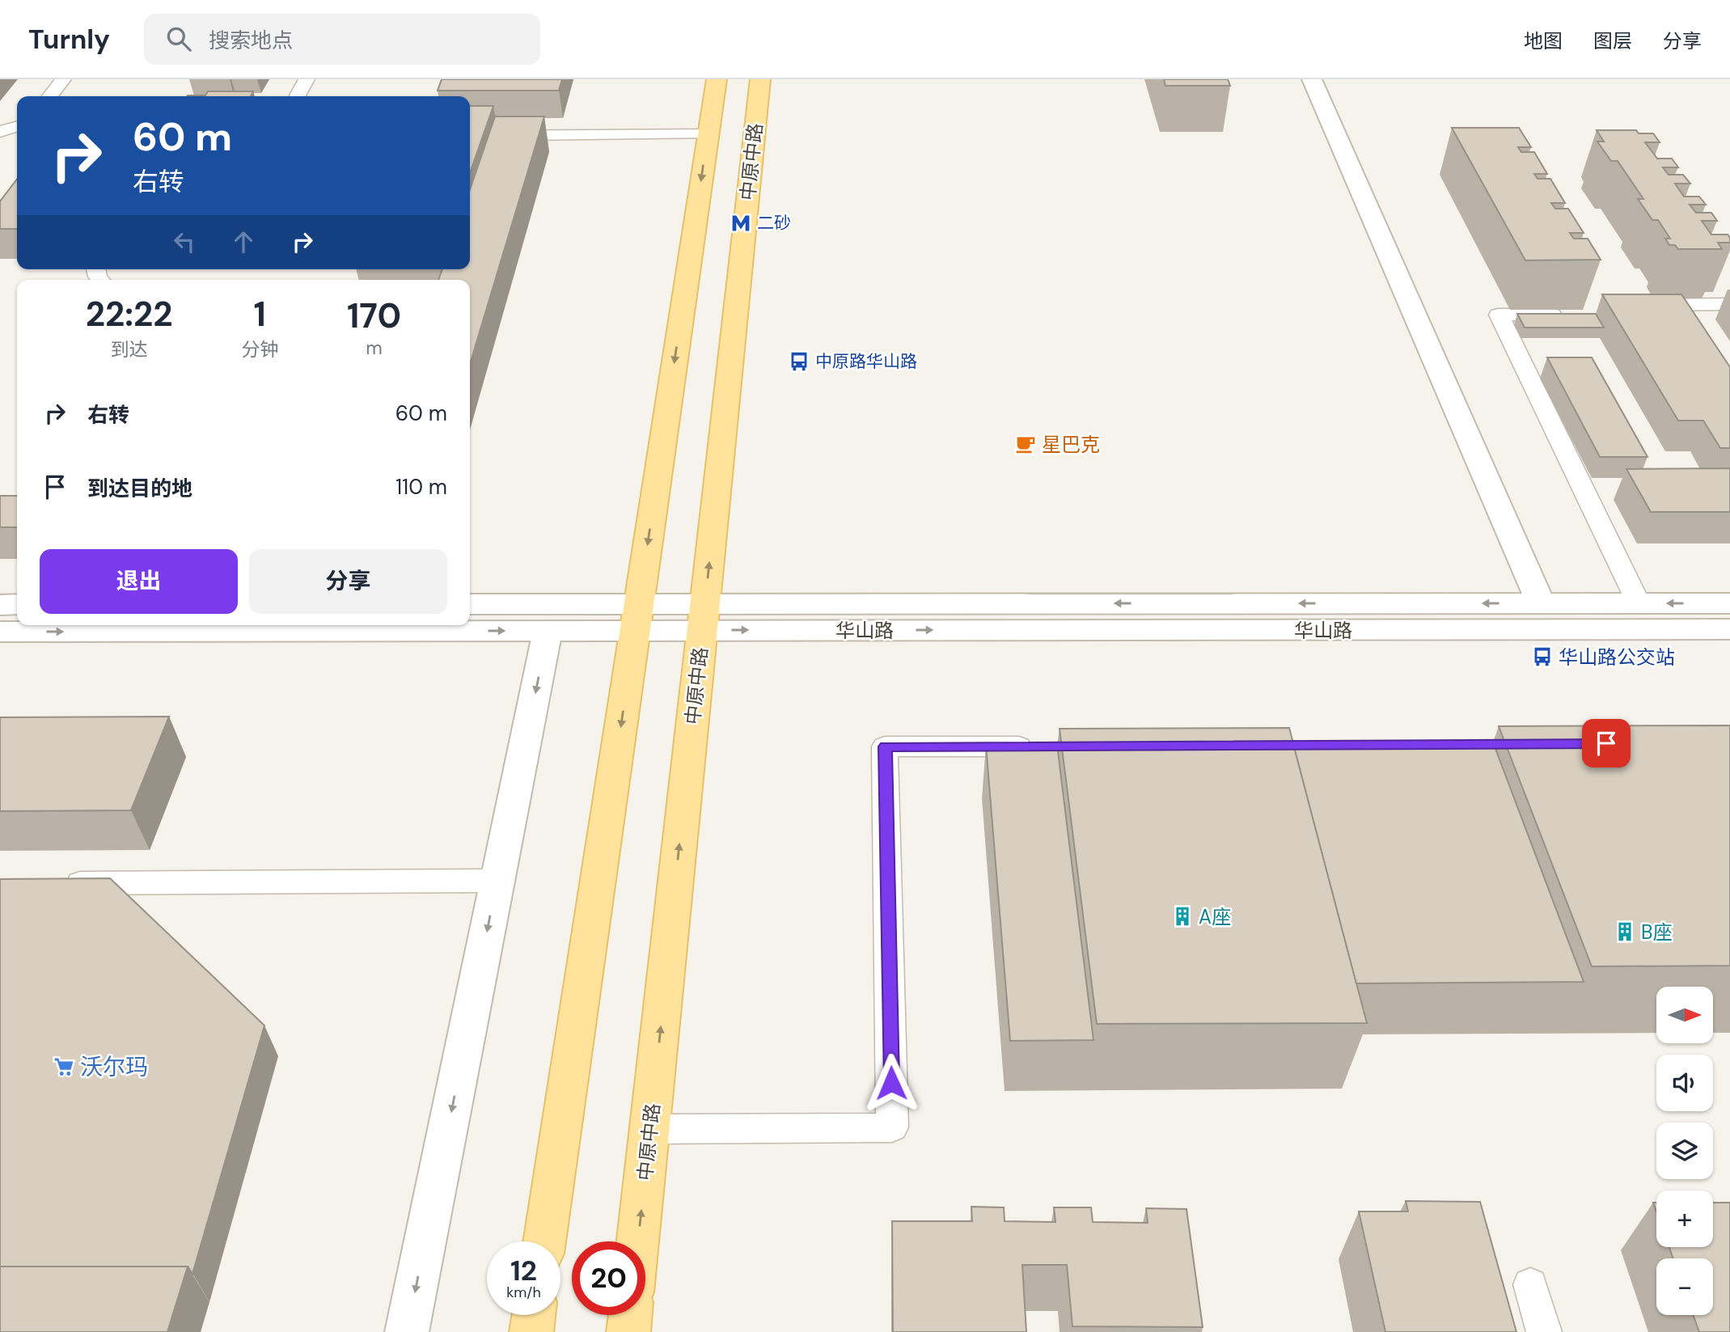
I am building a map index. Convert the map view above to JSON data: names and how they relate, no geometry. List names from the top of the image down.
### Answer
{
  "streets": {
    "main road": ["中原中路"],
    "street": ["华山路"]
  },
  "crossings": [
    ["中原中路", "华山路"]
  ],
  "places": {
    "metro station": ["二砂"],
    "bus stop": ["中原路华山路", "华山路公交站"],
    "cafe": ["星巴克"],
    "building": ["A座", "B座"],
    "supermarket": ["沃尔玛"]
  },
  "north": "right",
  "page": {
    "header": "Turnly",
    "search": "搜索地点",
    "nav": ["地图", "图层", "分享"],
    "turn": ["60 m", "右转"],
    "eta": [
      "22:22",
      "到达",
      "1",
      "分钟",
      "170",
      "m"
    ],
    "list": [
      {
        "name": "右转",
        "value": "60 m"
      },
      {
        "name": "到达目的地",
        "value": "110 m"
      }
    ],
    "buttons": ["退出", "分享"],
    "map_buttons": ["+", "−"],
    "speed": "12 km/h",
    "limit": "20"
  }
}
